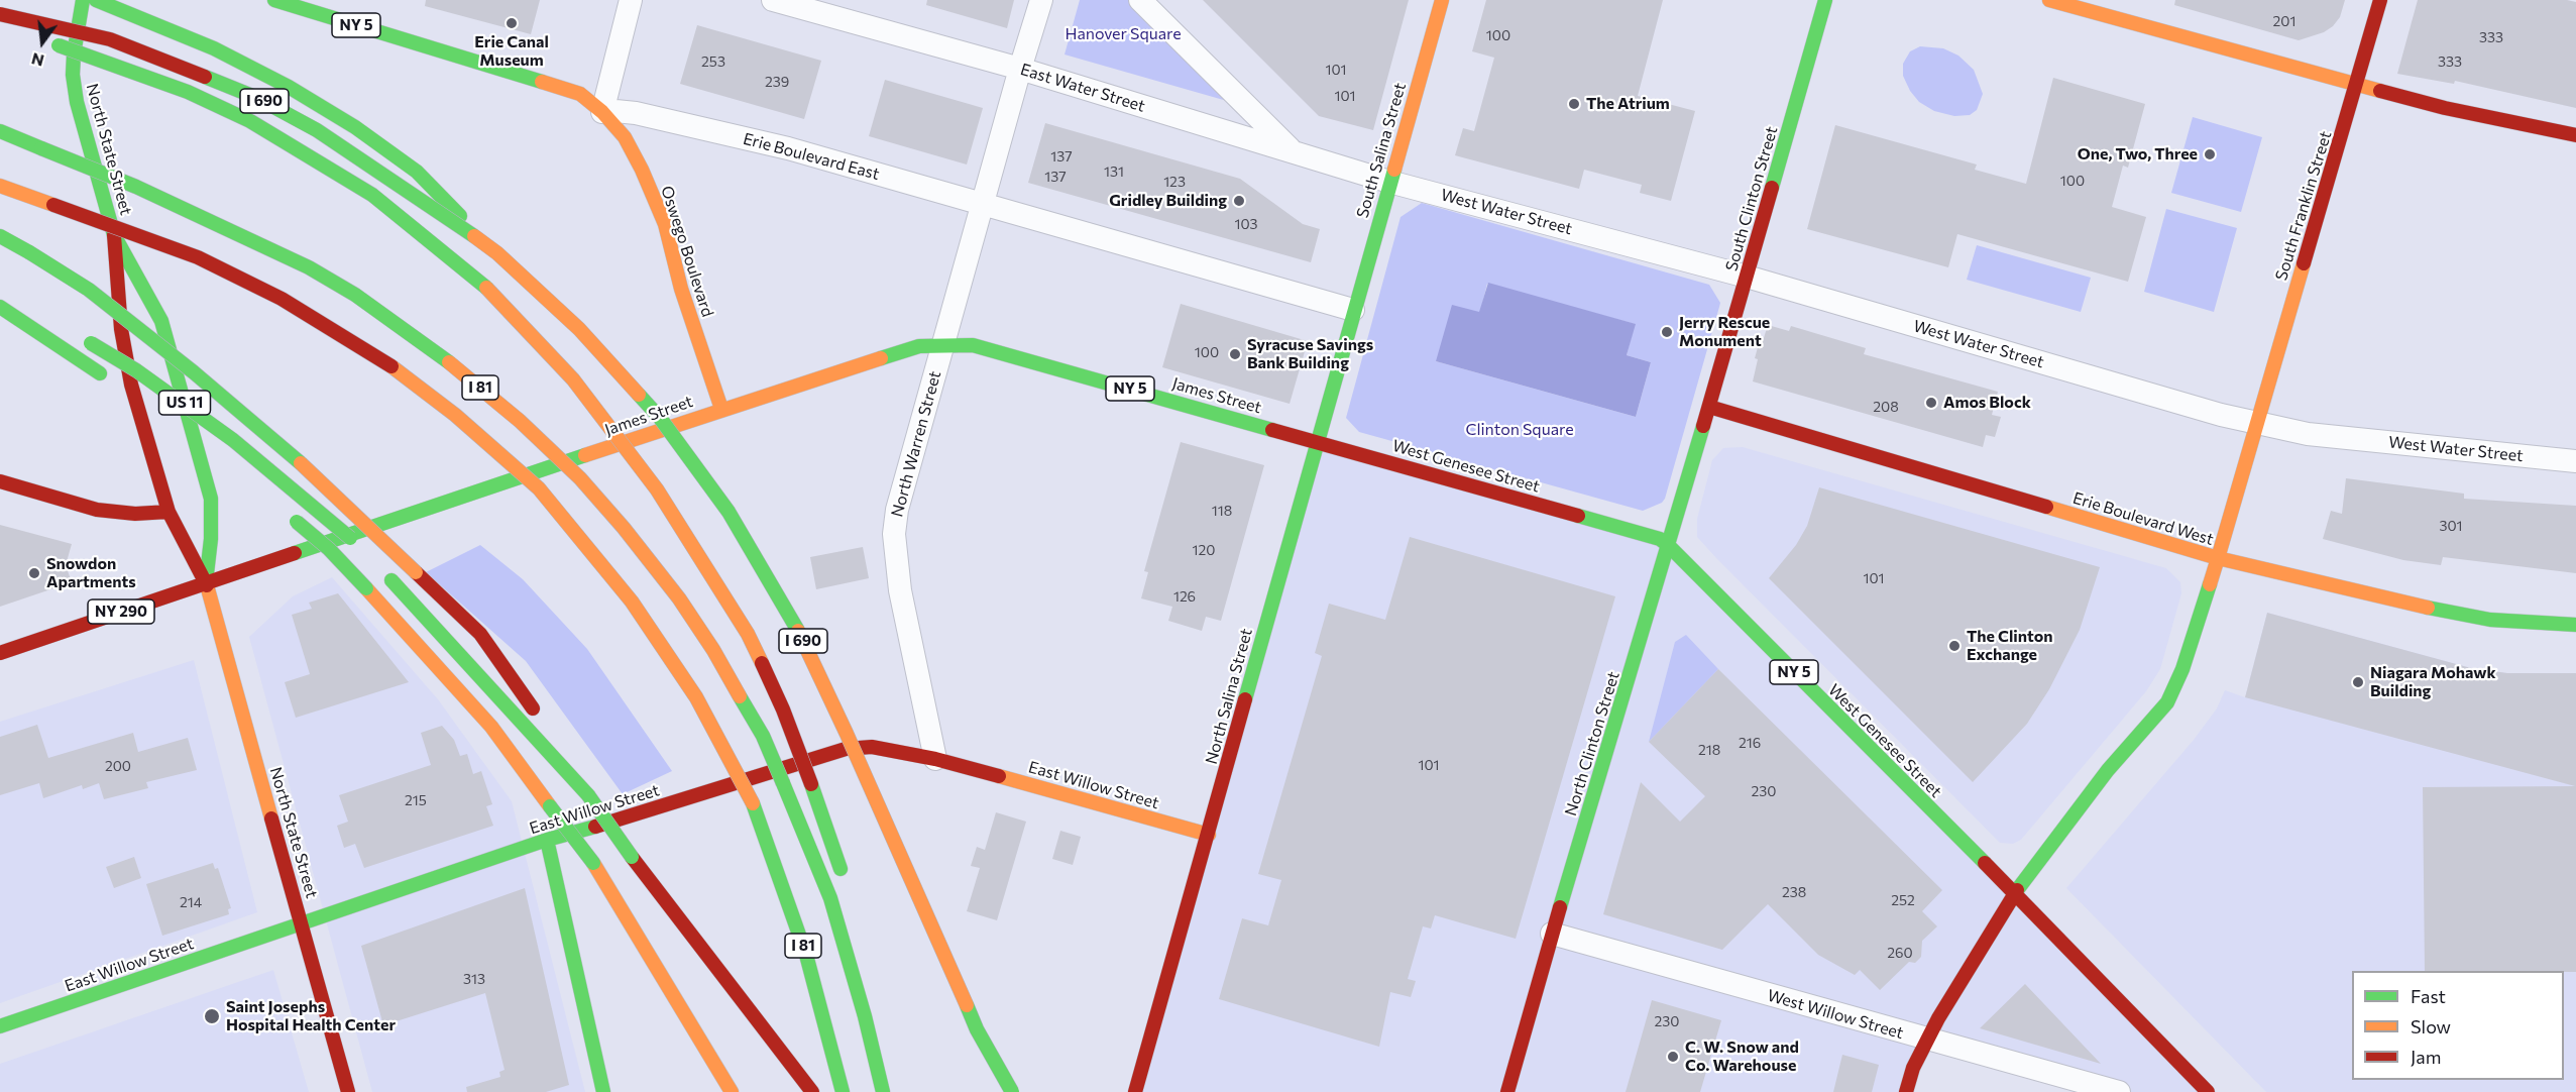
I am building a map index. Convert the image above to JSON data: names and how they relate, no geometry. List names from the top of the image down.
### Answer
{
  "streets": {
    "main road": [
      "NY 5",
      "I 690",
      "North State Street",
      "South Salina Street",
      "South Clinton Street",
      "South Franklin Street",
      "Oswego Boulevard",
      "I 81",
      "James Street",
      "US 11",
      "West Genesee Street",
      "Erie Boulevard West",
      "NY 290",
      "North Salina Street",
      "North Clinton Street",
      "East Willow Street"
    ],
    "street": [
      "East Water Street",
      "Erie Boulevard East",
      "West Water Street",
      "North Warren Street",
      "West Willow Street"
    ]
  },
  "crossings": [
    ["NY 5", "Erie Boulevard East"],
    ["NY 5", "Oswego Boulevard"],
    ["East Water Street", "South Salina Street"],
    ["East Water Street", "West Water Street"],
    ["East Water Street", "North Warren Street"],
    ["North State Street", "James Street"],
    ["North State Street", "East Willow Street"],
    ["South Salina Street", "Erie Boulevard East"],
    ["South Salina Street", "West Water Street"],
    ["South Salina Street", "North Salina Street"],
    ["Erie Boulevard East", "Oswego Boulevard"],
    ["Erie Boulevard East", "North Warren Street"],
    ["Erie Boulevard East", "North Salina Street"],
    ["South Clinton Street", "West Water Street"],
    ["South Clinton Street", "Erie Boulevard West"],
    ["South Clinton Street", "North Clinton Street"],
    ["South Franklin Street", "West Water Street"],
    ["South Franklin Street", "West Genesee Street"],
    ["South Franklin Street", "Erie Boulevard West"],
    ["South Franklin Street", "West Willow Street"],
    ["Oswego Boulevard", "James Street"],
    ["James Street", "North Warren Street"],
    ["James Street", "West Genesee Street"],
    ["James Street", "North Salina Street"],
    ["North Warren Street", "East Willow Street"],
    ["West Genesee Street", "North Salina Street"],
    ["West Genesee Street", "North Clinton Street"],
    ["Erie Boulevard West", "North Clinton Street"],
    ["North Salina Street", "East Willow Street"],
    ["North Clinton Street", "West Willow Street"]
  ],
  "parks": ["Hanover Square", "Clinton Square"],
  "places": [
    "Erie Canal Museum",
    "The Atrium",
    "One, Two, Three",
    "Gridley Building",
    "Jerry Rescue Monument",
    "Syracuse Savings Bank Building",
    "Amos Block",
    "Snowdon Apartments",
    "The Clinton Exchange",
    "Niagara Mohawk Building",
    "Saint Josephs Hospital Health Center",
    "C. W. Snow and Co. Warehouse"
  ],
  "house_numbers": [
    "201",
    "100",
    "333",
    "253",
    "333",
    "101",
    "239",
    "101",
    "137",
    "131",
    "137",
    "100",
    "123",
    "103",
    "100",
    "208",
    "118",
    "301",
    "120",
    "101",
    "126",
    "216",
    "218",
    "101",
    "200",
    "230",
    "215",
    "238",
    "252",
    "214",
    "260",
    "313",
    "230"
  ],
  "legend": ["Fast", "Slow", "Jam"],
  "north": "bottom"
}
